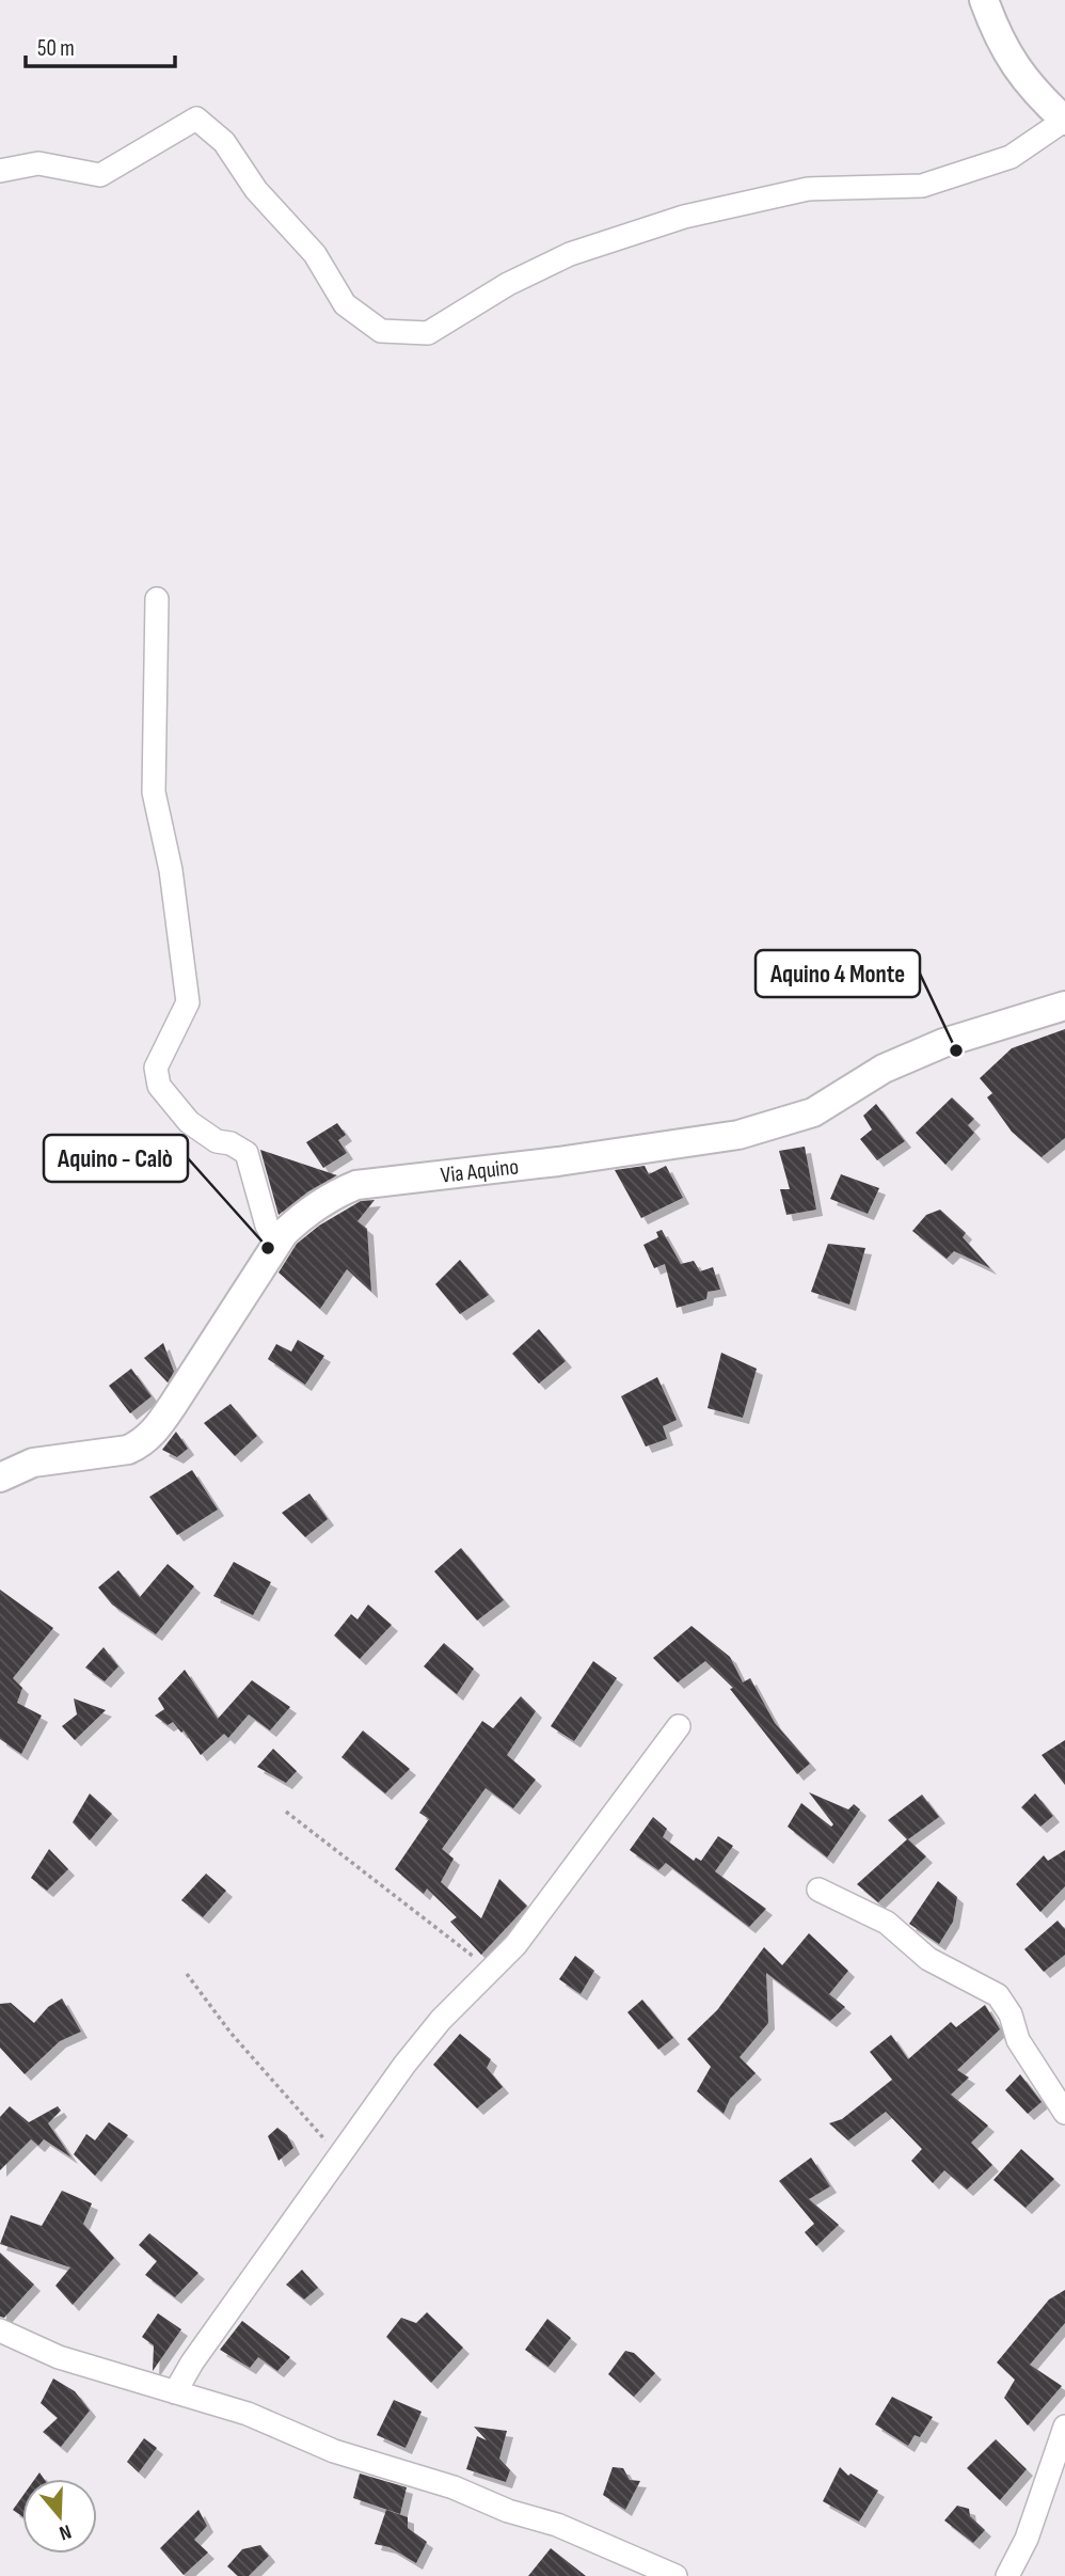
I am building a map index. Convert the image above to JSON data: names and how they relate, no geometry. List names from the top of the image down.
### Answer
{
  "streets": {
    "street": ["Via Aquino"]
  },
  "places": ["Aquino 4 Monte", "Aquino - Calò"],
  "scale_bar": "50 m",
  "north": "bottom"
}
